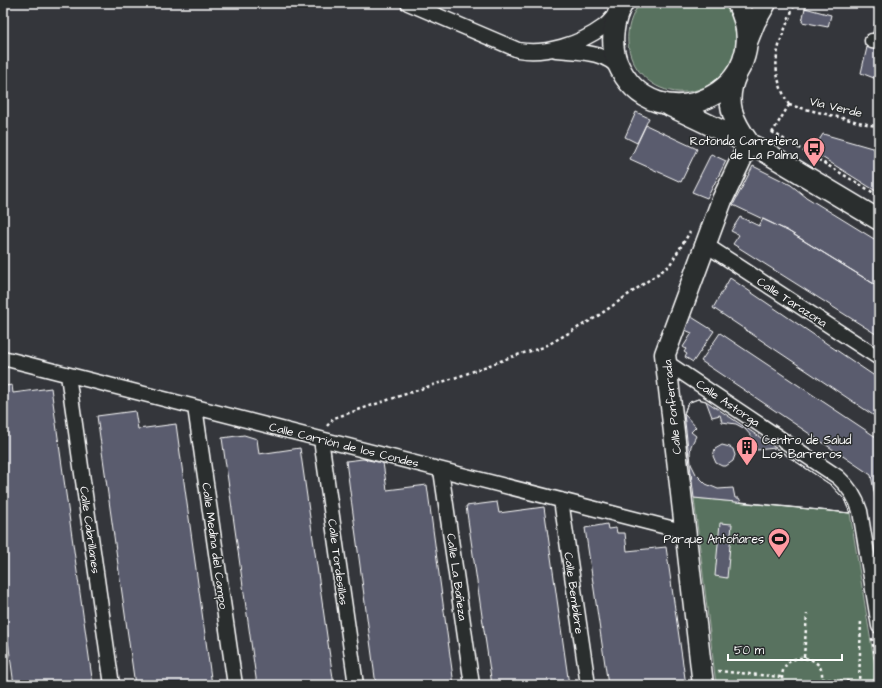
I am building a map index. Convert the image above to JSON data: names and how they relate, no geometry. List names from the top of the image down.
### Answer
{
  "streets": {
    "main road": ["Calle Ponferrada"],
    "street": [
      "Calle Tarazona",
      "Calle Astorga",
      "Calle Carrión de los Condes",
      "Calle Cabrillanes",
      "Calle Medina del Campo",
      "Calle Tordesillas",
      "Calle La Bañeza",
      "Calle Bembibre"
    ],
    "path": ["Vía Verde"]
  },
  "crossings": [
    ["Calle Tarazona", "Calle Ponferrada"],
    ["Calle Astorga", "Calle Ponferrada"],
    ["Calle Ponferrada", "Calle Carrión de los Condes"],
    ["Calle Carrión de los Condes", "Calle Cabrillanes"],
    ["Calle Carrión de los Condes", "Calle Medina del Campo"],
    ["Calle Carrión de los Condes", "Calle Tordesillas"],
    ["Calle Carrión de los Condes", "Calle La Bañeza"],
    ["Calle Carrión de los Condes", "Calle Bembibre"]
  ],
  "places": {
    "bus stop": ["Rotonda Carretera de La Palma"],
    "building": ["Centro de Salud Los Barreros"],
    "sports": ["Parque Antoñares"]
  },
  "scale_bar": "50 m"
}
